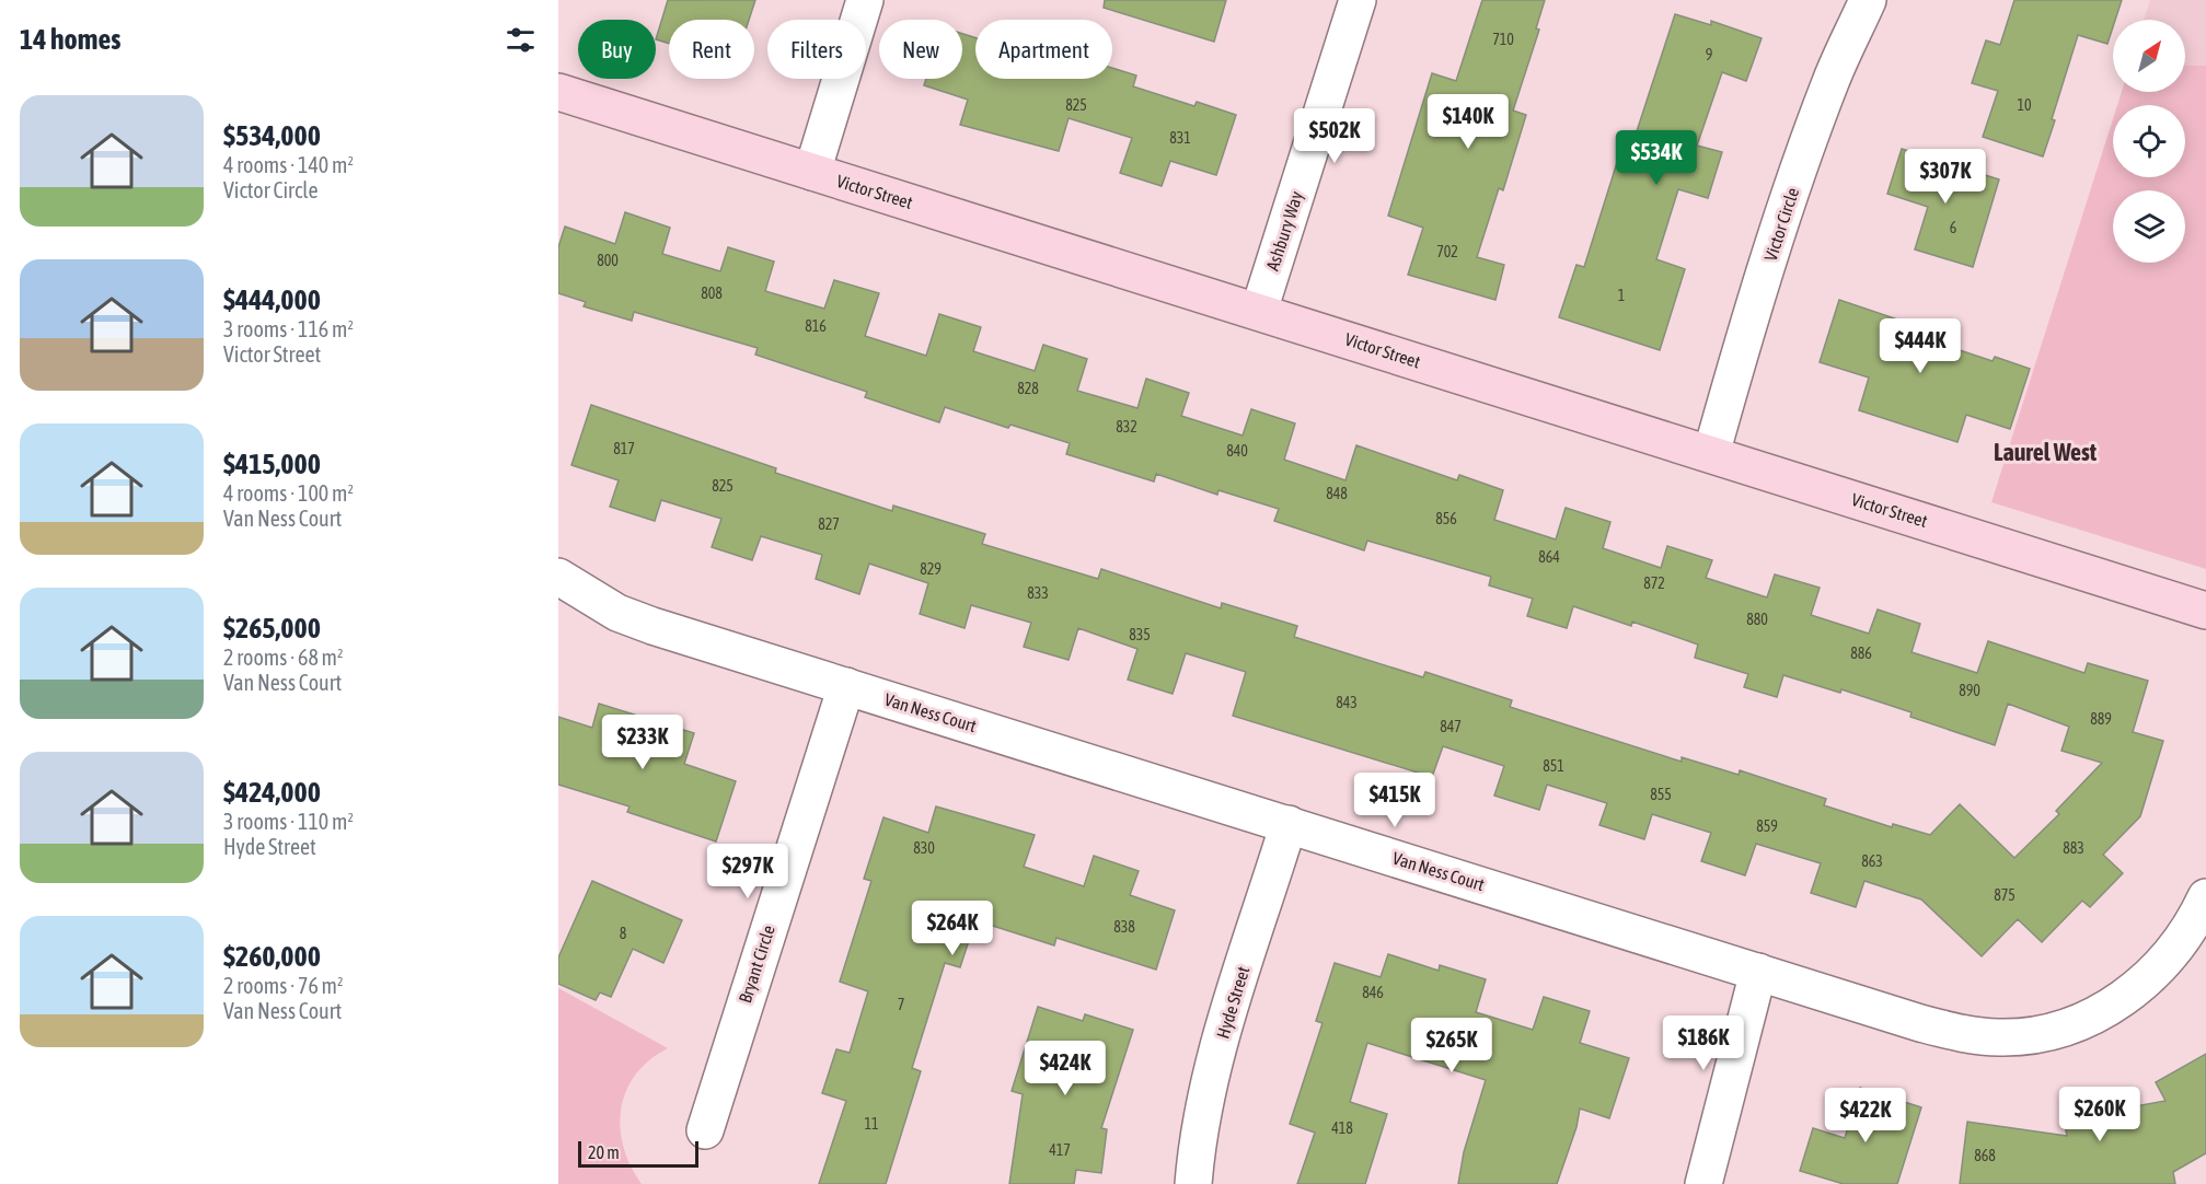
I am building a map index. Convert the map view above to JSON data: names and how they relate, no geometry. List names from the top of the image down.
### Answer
{
  "streets": {
    "street": [
      "Victor Street",
      "Victor Circle",
      "Ashbury Way",
      "Van Ness Court",
      "Bryant Circle",
      "Hyde Street"
    ]
  },
  "crossings": [
    ["Victor Street", "Victor Circle"],
    ["Victor Street", "Ashbury Way"],
    ["Van Ness Court", "Bryant Circle"],
    ["Van Ness Court", "Hyde Street"]
  ],
  "districts": ["Laurel West"],
  "house_numbers": [
    "710",
    "9",
    "825",
    "10",
    "831",
    "6",
    "702",
    "800",
    "808",
    "1",
    "816",
    "828",
    "832",
    "817",
    "840",
    "825",
    "848",
    "856",
    "827",
    "864",
    "829",
    "872",
    "833",
    "880",
    "835",
    "886",
    "890",
    "843",
    "889",
    "847",
    "851",
    "855",
    "859",
    "830",
    "883",
    "863",
    "875",
    "838",
    "8",
    "846",
    "7",
    "11",
    "418",
    "417",
    "868"
  ],
  "scale_bar": "20 m",
  "north": "top right",
  "page": {
    "heading": "14 homes",
    "chip": [
      "Buy",
      "Rent",
      "Filters",
      "New",
      "Apartment"
    ],
    "list": [
      {
        "name": "$534,000",
        "note": "4 rooms · 140 m² · Victor Circle"
      },
      {
        "name": "$444,000",
        "note": "3 rooms · 116 m² · Victor Street"
      },
      {
        "name": "$415,000",
        "note": "4 rooms · 100 m² · Van Ness Court"
      },
      {
        "name": "$265,000",
        "note": "2 rooms · 68 m² · Van Ness Court"
      },
      {
        "name": "$424,000",
        "note": "3 rooms · 110 m² · Hyde Street"
      },
      {
        "name": "$260,000",
        "note": "2 rooms · 76 m² · Van Ness Court"
      }
    ],
    "price": [
      "$140K",
      "$502K",
      "$534K",
      "$307K",
      "$444K",
      "$233K",
      "$415K",
      "$297K",
      "$264K",
      "$186K",
      "$265K",
      "$424K",
      "$260K",
      "$422K"
    ],
    "scale": "20 m"
  }
}
